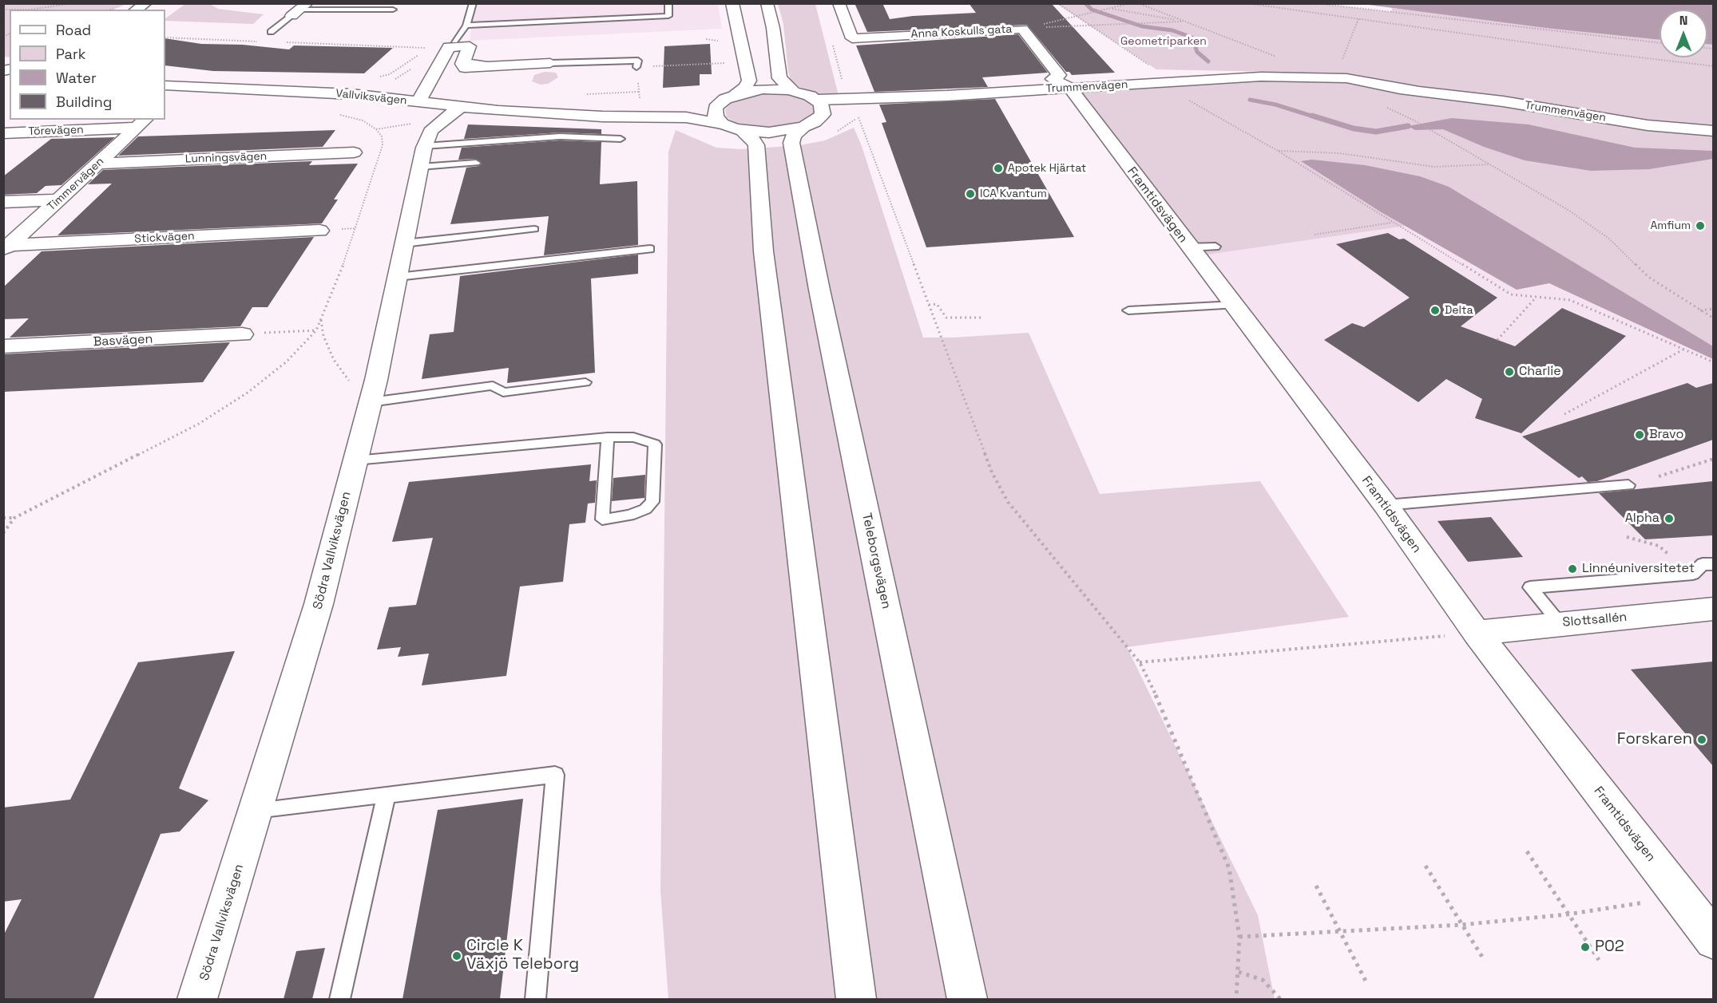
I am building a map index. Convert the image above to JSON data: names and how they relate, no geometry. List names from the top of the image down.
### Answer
{
  "streets": {
    "street": [
      "Anna Koskulls gata",
      "Trummenvägen",
      "Vallviksvägen",
      "Törevägen",
      "Lunningsvägen",
      "Timmervägen",
      "Framtidsvägen",
      "Stickvägen",
      "Basvägen",
      "Södra Vallviksvägen",
      "Teleborgsvägen",
      "Slottsallén"
    ]
  },
  "crossings": [
    ["Anna Koskulls gata", "Trummenvägen"],
    ["Anna Koskulls gata", "Framtidsvägen"],
    ["Trummenvägen", "Vallviksvägen"],
    ["Trummenvägen", "Framtidsvägen"],
    ["Trummenvägen", "Teleborgsvägen"],
    ["Vallviksvägen", "Södra Vallviksvägen"],
    ["Törevägen", "Timmervägen"],
    ["Lunningsvägen", "Timmervägen"],
    ["Timmervägen", "Stickvägen"],
    ["Framtidsvägen", "Slottsallén"]
  ],
  "parks": ["Geometriparken"],
  "places": [
    "Apotek Hjärtat",
    "ICA Kvantum",
    "Amfium",
    "Delta",
    "Charlie",
    "Bravo",
    "Alpha",
    "Linnéuniversitetet",
    "Forskaren",
    "P02",
    "Circle K Växjö Teleborg"
  ],
  "legend": [
    "Road",
    "Park",
    "Water",
    "Building"
  ],
  "north": "top"
}
